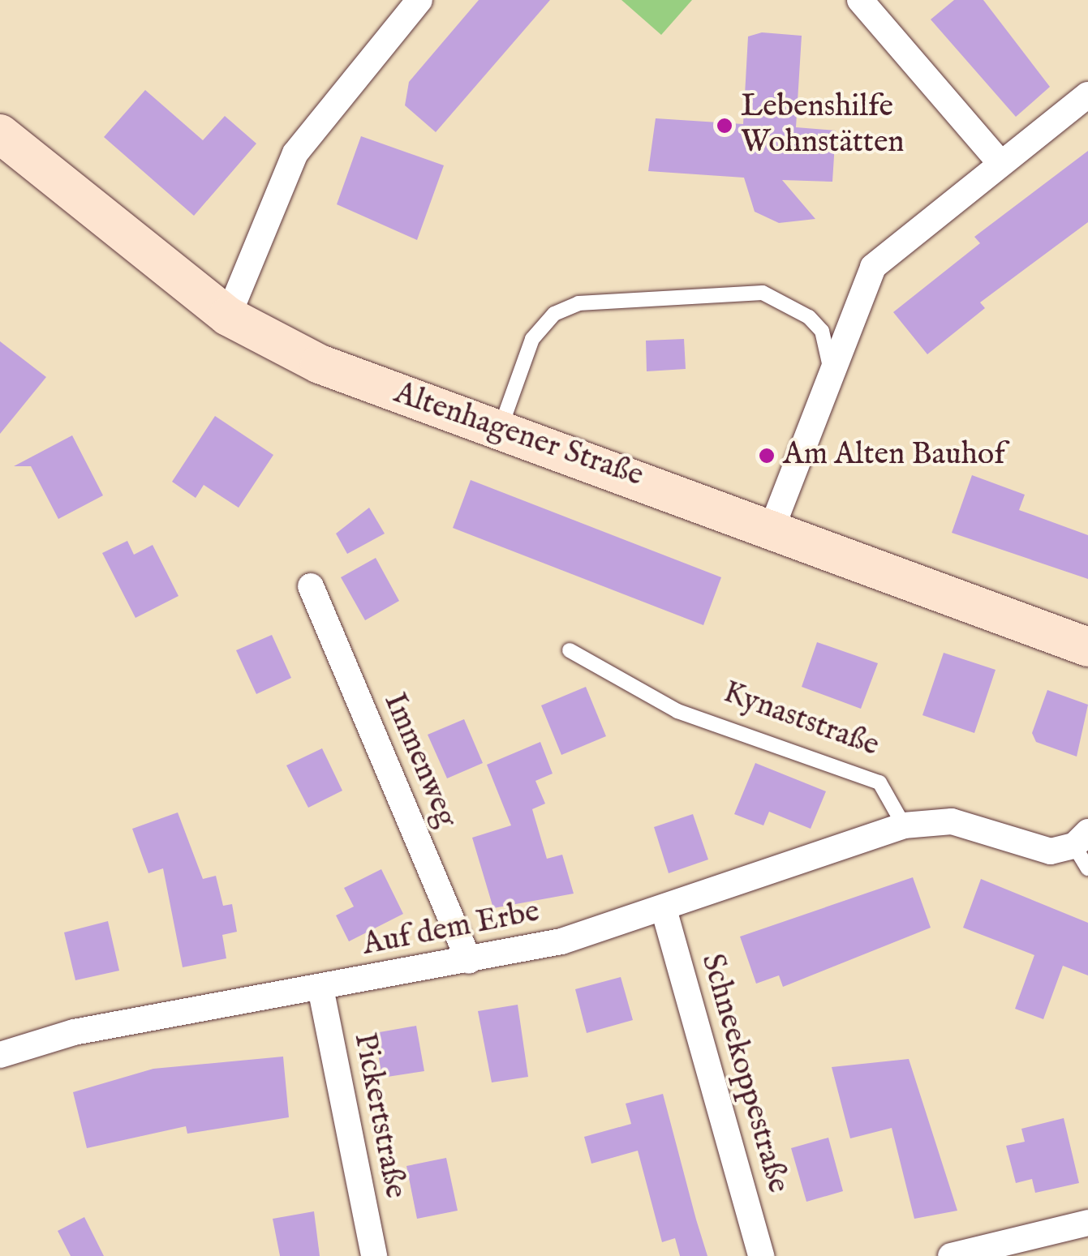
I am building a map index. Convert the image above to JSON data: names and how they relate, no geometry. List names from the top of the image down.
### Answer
{
  "streets": {
    "main road": ["Altenhagener Straße"],
    "street": [
      "Immenweg",
      "Auf dem Erbe",
      "Schneekoppestraße",
      "Pickertstraße"
    ],
    "lane": ["Kynaststraße"]
  },
  "crossings": [
    ["Kynaststraße", "Auf dem Erbe"],
    ["Immenweg", "Auf dem Erbe"],
    ["Auf dem Erbe", "Schneekoppestraße"],
    ["Auf dem Erbe", "Pickertstraße"]
  ],
  "places": ["Lebenshilfe Wohnstätten", "Am Alten Bauhof"]
}
